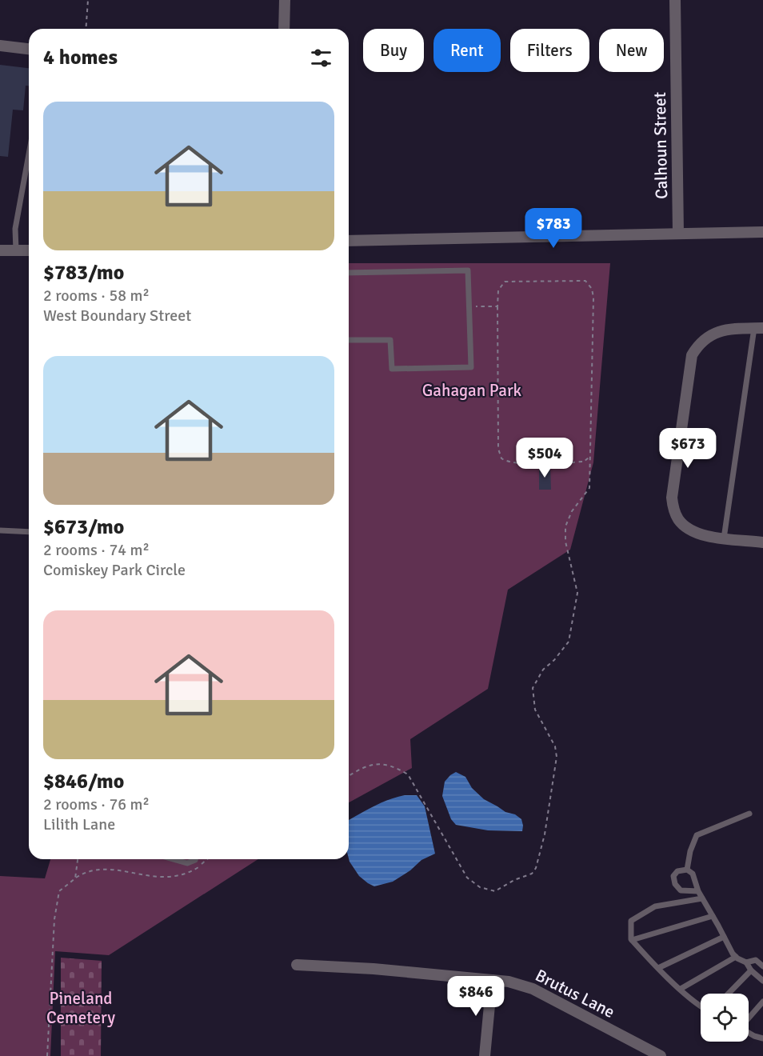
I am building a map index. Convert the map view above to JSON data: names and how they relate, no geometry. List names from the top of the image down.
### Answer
{
  "streets": {
    "street": ["Calhoun Street", "Brutus Lane"]
  },
  "parks": ["Gahagan Park", "Pineland Cemetery"],
  "page": {
    "chip": [
      "Buy",
      "Rent",
      "Filters",
      "New"
    ],
    "heading": "4 homes",
    "list": [
      {
        "name": "$783/mo",
        "note": "2 rooms · 58 m² · West Boundary Street"
      },
      {
        "name": "$673/mo",
        "note": "2 rooms · 74 m² · Comiskey Park Circle"
      },
      {
        "name": "$846/mo",
        "note": "2 rooms · 76 m² · Lilith Lane"
      }
    ],
    "price": [
      "$783",
      "$673",
      "$504",
      "$846"
    ]
  }
}
